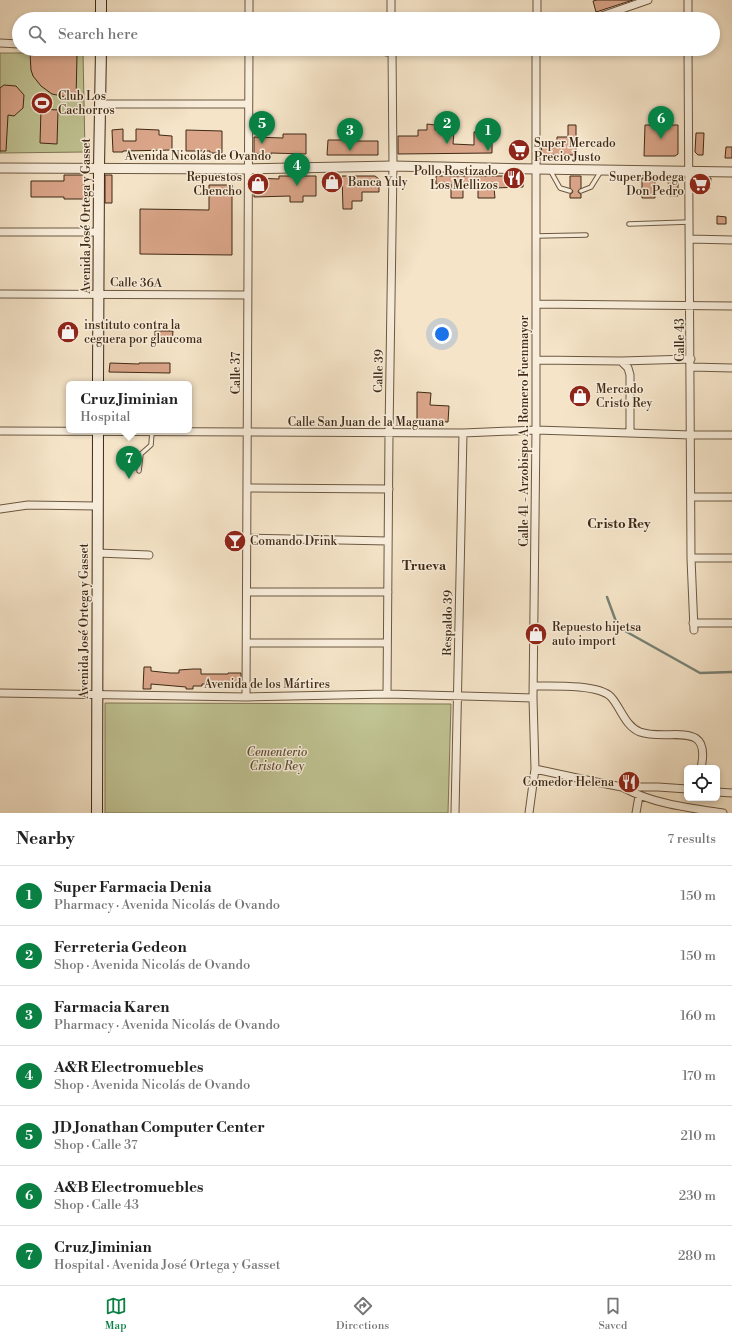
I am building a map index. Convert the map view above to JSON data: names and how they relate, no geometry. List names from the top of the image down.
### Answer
{
  "streets": {
    "main road": ["Avenida José Ortega y Gasset"],
    "street": [
      "Avenida Nicolás de Ovando",
      "Calle 36A",
      "Calle 43",
      "Calle 39",
      "Calle 37",
      "Calle San Juan de la Maguana",
      "Calle 41 - Arzobispo A. Romero Fuenmayor",
      "Respaldo 39",
      "Avenida de los Mártires"
    ]
  },
  "crossings": [
    ["Avenida Nicolás de Ovando", "Avenida José Ortega y Gasset"],
    ["Avenida Nicolás de Ovando", "Calle 43"],
    ["Avenida Nicolás de Ovando", "Calle 39"],
    ["Avenida Nicolás de Ovando", "Calle 37"],
    ["Avenida Nicolás de Ovando", "Calle 41 - Arzobispo A. Romero Fuenmayor"],
    ["Avenida José Ortega y Gasset", "Calle 36A"],
    ["Avenida José Ortega y Gasset", "Avenida de los Mártires"],
    ["Calle 36A", "Calle 37"],
    ["Calle 43", "Calle San Juan de la Maguana"],
    ["Calle 39", "Calle San Juan de la Maguana"],
    ["Calle 39", "Avenida de los Mártires"],
    ["Calle 37", "Calle San Juan de la Maguana"],
    ["Calle 37", "Avenida de los Mártires"],
    ["Calle San Juan de la Maguana", "Calle 41 - Arzobispo A. Romero Fuenmayor"],
    ["Calle San Juan de la Maguana", "Respaldo 39"],
    ["Calle 41 - Arzobispo A. Romero Fuenmayor", "Avenida de los Mártires"],
    ["Respaldo 39", "Avenida de los Mártires"]
  ],
  "districts": ["Cristo Rey", "Trueva"],
  "parks": ["Cementerio Cristo Rey"],
  "places": {
    "sports": ["Club Los Cachorros"],
    "supermarket": ["Super Mercado Precio Justo", "Super Bodega Don Pedro"],
    "restaurant": ["Pollo Rostizado Los Mellizos", "Comedor Helena"],
    "shop": [
      "Banca Yuly",
      "Repuestos Chencho",
      "instituto contra la ceguera por glaucoma",
      "Mercado Cristo Rey",
      "Repuesto hijetsa auto import"
    ],
    "bar": ["Comando Drink"]
  },
  "page": {
    "search": "Search here",
    "pins": [
      "6",
      "2",
      "5",
      "1",
      "3",
      "4",
      "7"
    ],
    "popup": ["Cruz Jiminian", "Hospital"],
    "heading": ["Nearby", "7 results"],
    "list": [
      {
        "mark": "1",
        "name": "Super Farmacia Denia",
        "note": "Pharmacy · Avenida Nicolás de Ovando",
        "value": "150 m"
      },
      {
        "mark": "2",
        "name": "Ferreteria Gedeon",
        "note": "Shop · Avenida Nicolás de Ovando",
        "value": "150 m"
      },
      {
        "mark": "3",
        "name": "Farmacia Karen",
        "note": "Pharmacy · Avenida Nicolás de Ovando",
        "value": "160 m"
      },
      {
        "mark": "4",
        "name": "A&R Electromuebles",
        "note": "Shop · Avenida Nicolás de Ovando",
        "value": "170 m"
      },
      {
        "mark": "5",
        "name": "JD Jonathan Computer Center",
        "note": "Shop · Calle 37",
        "value": "210 m"
      },
      {
        "mark": "6",
        "name": "A&B Electromuebles",
        "note": "Shop · Calle 43",
        "value": "230 m"
      },
      {
        "mark": "7",
        "name": "Cruz Jiminian",
        "note": "Hospital · Avenida José Ortega y Gasset",
        "value": "280 m"
      }
    ],
    "nav": ["Map", "Directions", "Saved"]
  }
}
